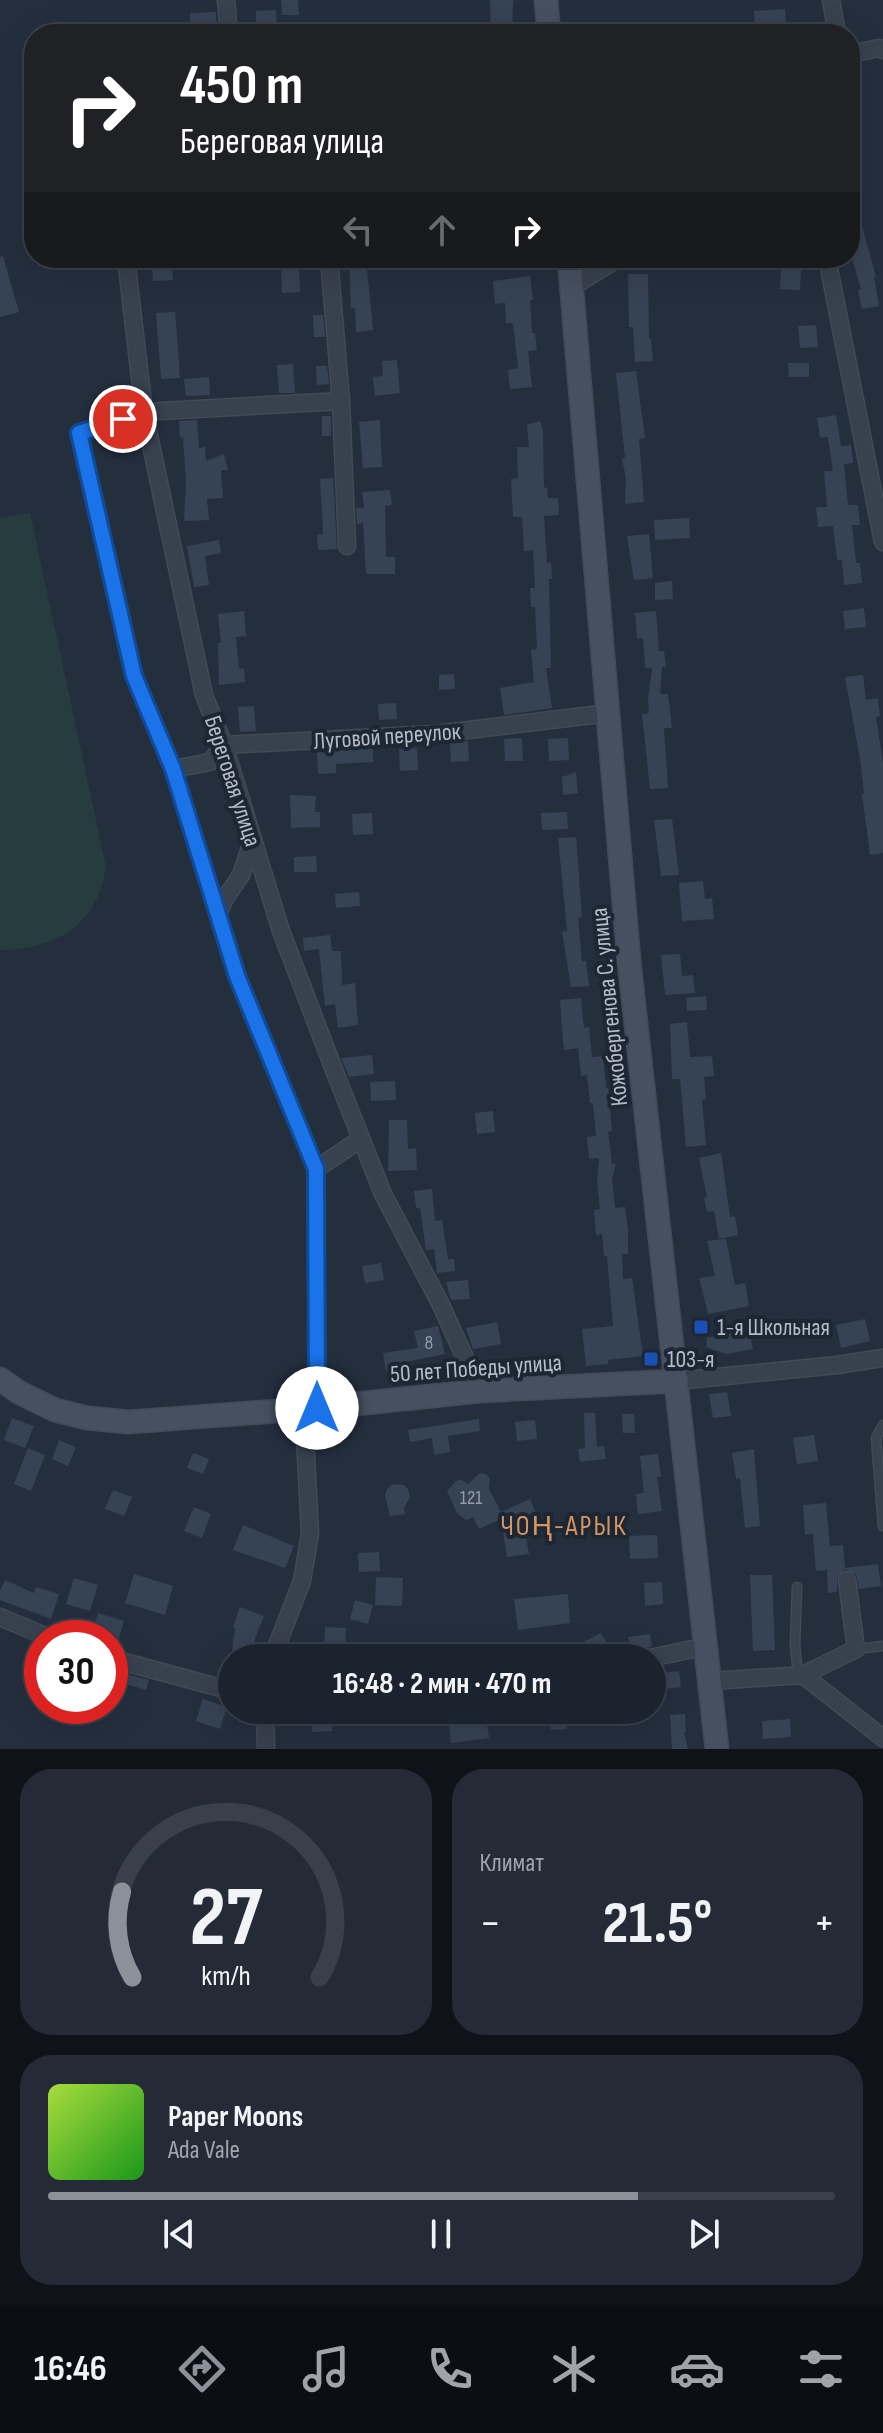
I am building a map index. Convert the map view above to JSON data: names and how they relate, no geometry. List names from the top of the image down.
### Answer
{
  "streets": {
    "main road": ["Кожобергенова С. улица", "50 лет Победы улица"],
    "street": ["Луговой переулок", "Береговая улица"]
  },
  "crossings": [
    ["Луговой переулок", "Береговая улица"],
    ["Луговой переулок", "Кожобергенова С. улица"],
    ["Береговая улица", "50 лет Победы улица"],
    ["Кожобергенова С. улица", "50 лет Победы улица"]
  ],
  "districts": ["ЧОҢ-АРЫК"],
  "places": {
    "transit": ["1-я Школьная", "103-я"]
  },
  "house_numbers": ["8", "121"],
  "page": {
    "turn": ["450 m", "Береговая улица"],
    "limit": "30",
    "trip": "16:48 · 2 мин · 470 m",
    "tile": "Климат",
    "heat": ["−", "21.5°", "+"],
    "song": ["Paper Moons", "Ada Vale"],
    "tabs": "16:46",
    "gauge": ["27", "km/h"]
  }
}
